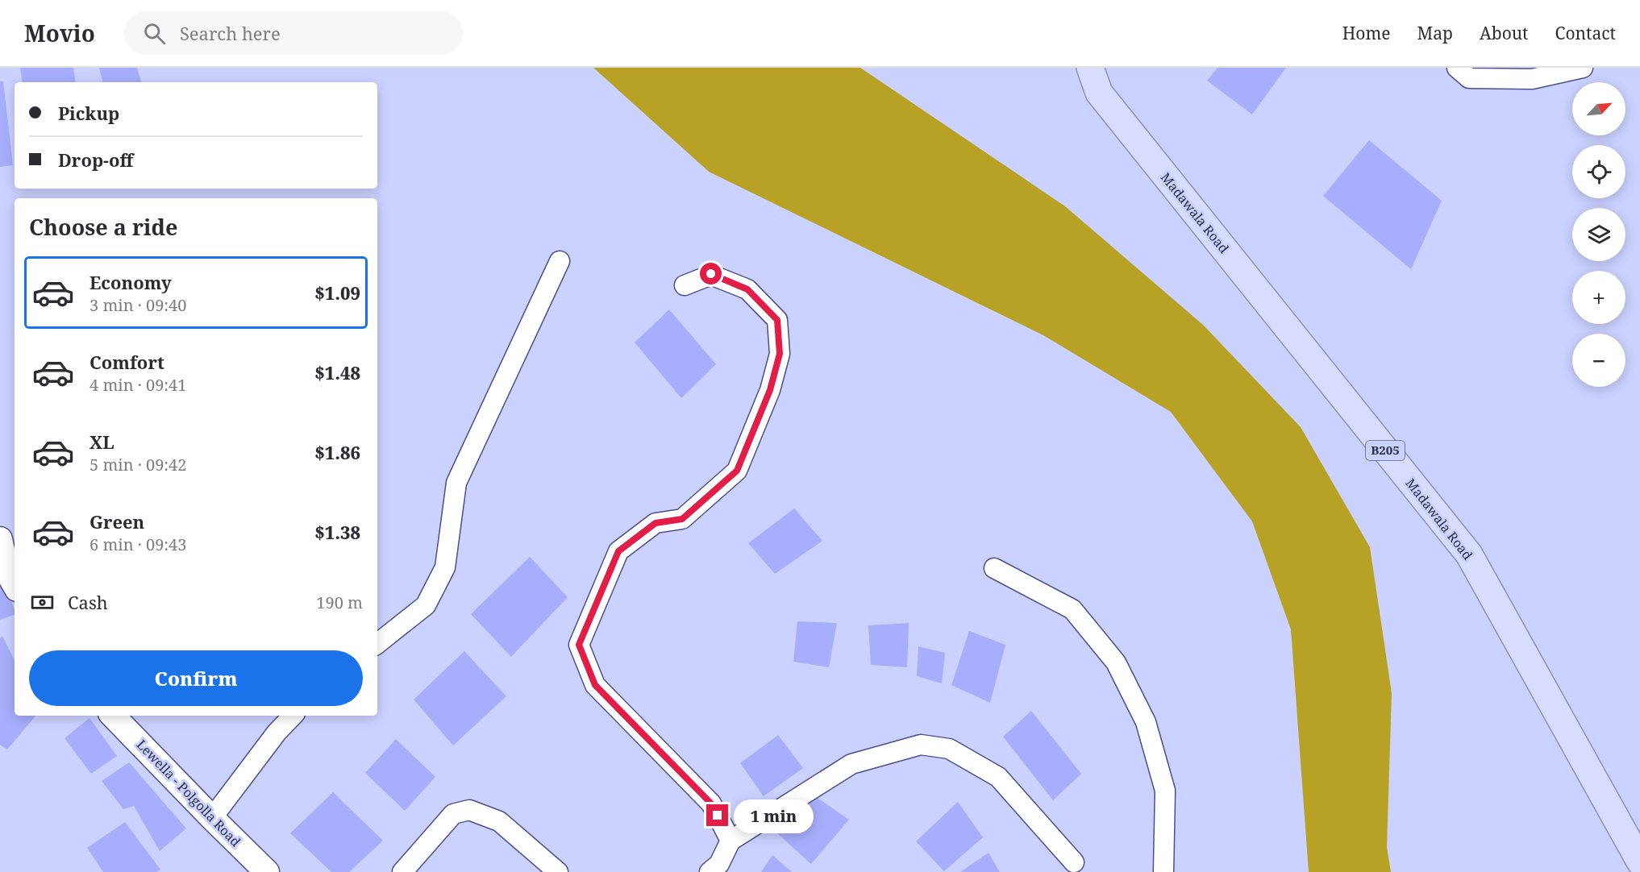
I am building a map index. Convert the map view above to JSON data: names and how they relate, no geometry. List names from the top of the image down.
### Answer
{
  "streets": {
    "main road": ["Madawala Road", "B205"],
    "street": ["Lewella - Polgolla Road"]
  },
  "north": "top right",
  "page": {
    "header": "Movio",
    "search": "Search here",
    "nav": [
      "Home",
      "Map",
      "About",
      "Contact"
    ],
    "map_buttons": ["+", "−"],
    "banner": ["Pickup", "Drop-off"],
    "heading": "Choose a ride",
    "list": [
      {
        "name": "Economy",
        "note": "3 min · 09:40",
        "value": "$1.09"
      },
      {
        "name": "Comfort",
        "note": "4 min · 09:41",
        "value": "$1.48"
      },
      {
        "name": "XL",
        "note": "5 min · 09:42",
        "value": "$1.86"
      },
      {
        "name": "Green",
        "note": "6 min · 09:43",
        "value": "$1.38"
      }
    ],
    "pay": ["Cash", "190 m"],
    "buttons": "Confirm",
    "bubble": "1 min"
  }
}
